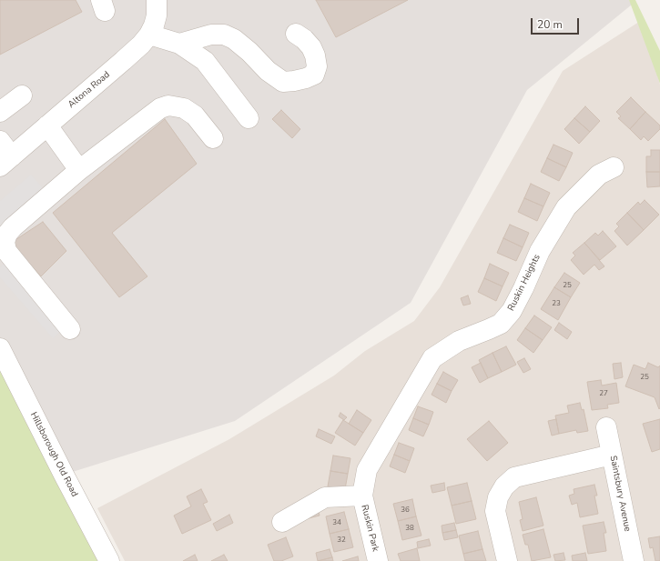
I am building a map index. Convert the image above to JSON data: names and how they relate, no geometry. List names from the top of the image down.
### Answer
{
  "streets": {
    "street": [
      "Altona Road",
      "Ruskin Heights",
      "Hillsborough Old Road",
      "Saintsbury Avenue",
      "Ruskin Park"
    ]
  },
  "crossings": [
    ["Ruskin Heights", "Ruskin Park"]
  ],
  "house_numbers": [
    "25",
    "23",
    "25",
    "27",
    "36",
    "34",
    "38",
    "32"
  ],
  "scale_bar": "20 m"
}
